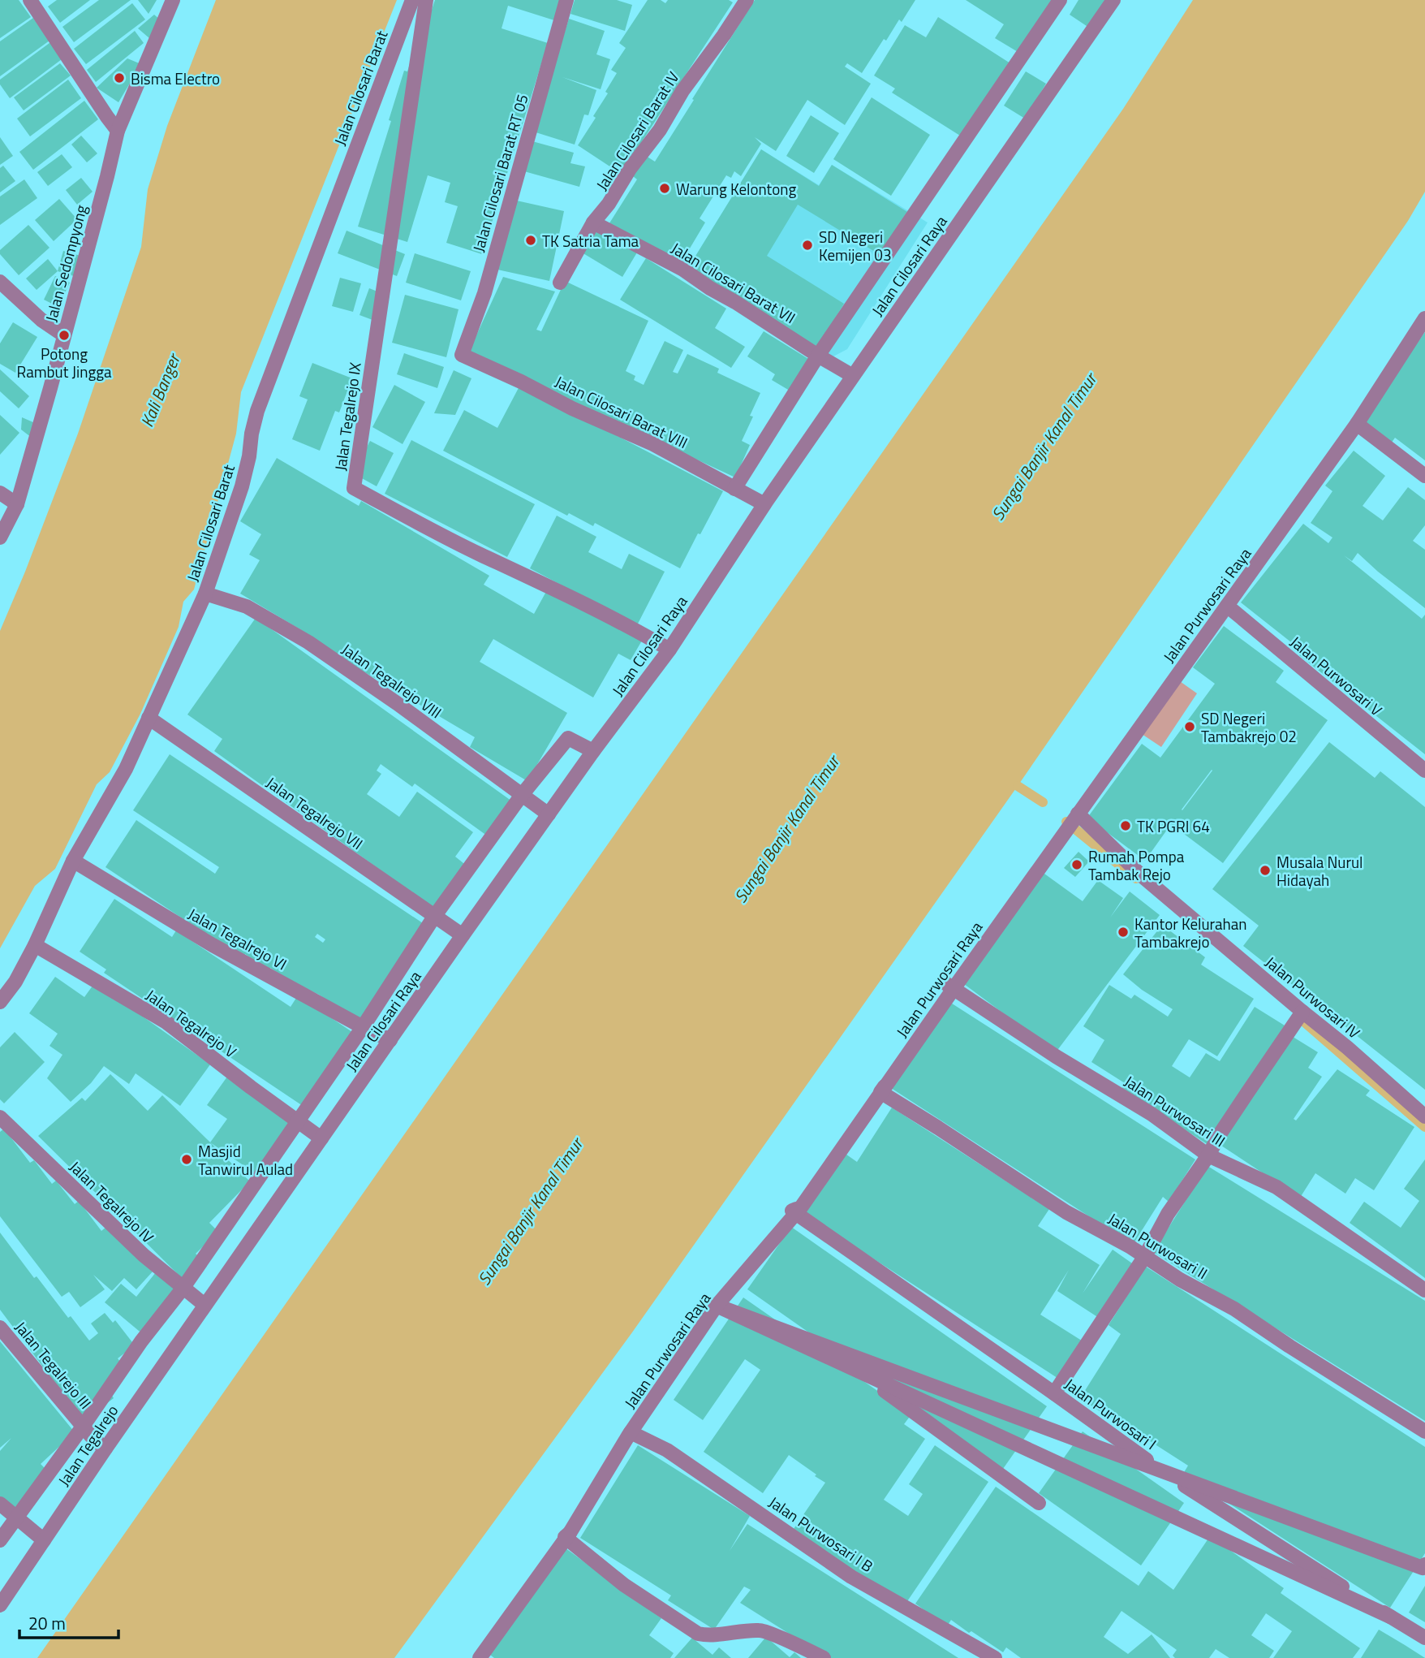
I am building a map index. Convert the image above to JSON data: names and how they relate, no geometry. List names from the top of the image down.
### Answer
{
  "streets": {
    "street": [
      "Jalan Cilosari Barat",
      "Jalan Cilosari Barat IV",
      "Jalan Cilosari Barat RT 05",
      "Jalan Sedompyong",
      "Jalan Cilosari Raya",
      "Jalan Cilosari Barat VII",
      "Jalan Cilosari Barat VIII",
      "Jalan Tegalrejo IX",
      "Jalan Purwosari Raya",
      "Jalan Purwosari V",
      "Jalan Tegalrejo VIII",
      "Jalan Tegalrejo VII",
      "Jalan Tegalrejo VI",
      "Jalan Purwosari IV",
      "Jalan Tegalrejo V",
      "Jalan Purwosari III",
      "Jalan Tegalrejo IV",
      "Jalan Purwosari II",
      "Jalan Tegalrejo III",
      "Jalan Purwosari I",
      "Jalan Tegalrejo",
      "Jalan Purwosari I B"
    ]
  },
  "crossings": [
    ["Jalan Cilosari Barat", "Jalan Tegalrejo VIII"],
    ["Jalan Cilosari Barat", "Jalan Tegalrejo VII"],
    ["Jalan Cilosari Barat", "Jalan Tegalrejo VI"],
    ["Jalan Cilosari Barat", "Jalan Tegalrejo V"],
    ["Jalan Cilosari Barat IV", "Jalan Cilosari Barat VII"],
    ["Jalan Cilosari Barat RT 05", "Jalan Cilosari Barat VIII"],
    ["Jalan Cilosari Raya", "Jalan Cilosari Barat VII"],
    ["Jalan Cilosari Raya", "Jalan Cilosari Barat VIII"],
    ["Jalan Cilosari Raya", "Jalan Tegalrejo IX"],
    ["Jalan Cilosari Raya", "Jalan Tegalrejo VIII"],
    ["Jalan Cilosari Raya", "Jalan Tegalrejo VII"],
    ["Jalan Cilosari Raya", "Jalan Tegalrejo VI"],
    ["Jalan Cilosari Raya", "Jalan Tegalrejo V"],
    ["Jalan Cilosari Raya", "Jalan Tegalrejo IV"],
    ["Jalan Cilosari Raya", "Jalan Tegalrejo"],
    ["Jalan Purwosari Raya", "Jalan Purwosari V"],
    ["Jalan Purwosari Raya", "Jalan Purwosari IV"],
    ["Jalan Purwosari Raya", "Jalan Purwosari III"],
    ["Jalan Purwosari Raya", "Jalan Purwosari II"],
    ["Jalan Purwosari Raya", "Jalan Purwosari I"],
    ["Jalan Purwosari Raya", "Jalan Purwosari I B"],
    ["Jalan Tegalrejo IV", "Jalan Tegalrejo"],
    ["Jalan Tegalrejo III", "Jalan Tegalrejo"]
  ],
  "water": ["Kali Banger", "Sungai Banjir Kanal Timur"],
  "places": [
    "Bisma Electro",
    "Warung Kelontong",
    "TK Satria Tama",
    "SD Negeri Kemijen 03",
    "Potong Rambut Jingga",
    "SD Negeri Tambakrejo 02",
    "TK PGRI 64",
    "Rumah Pompa Tambak Rejo",
    "Musala Nurul Hidayah",
    "Kantor Kelurahan Tambakrejo",
    "Masjid Tanwirul Aulad"
  ],
  "scale_bar": "20 m"
}
